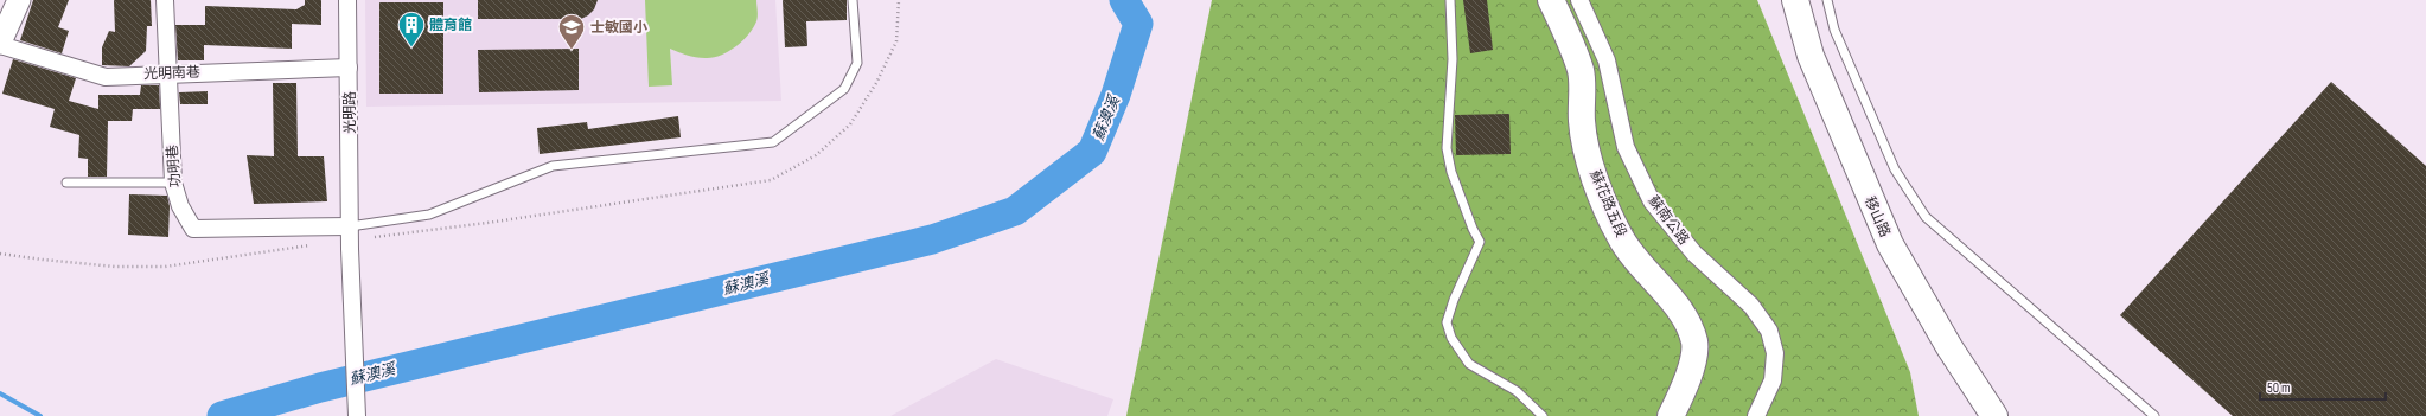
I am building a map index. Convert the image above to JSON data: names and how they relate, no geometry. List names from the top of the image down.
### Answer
{
  "streets": {
    "main road": ["蘇花路五段", "移山路"],
    "street": [
      "光明南巷",
      "光明路",
      "功明巷",
      "蘇南公路"
    ]
  },
  "crossings": [
    ["光明南巷", "光明路"],
    ["光明南巷", "功明巷"],
    ["光明路", "功明巷"]
  ],
  "water": ["蘇澳溪"],
  "places": {
    "building": ["體育館"],
    "school or university": ["士敏國小"]
  },
  "scale_bar": "50 m"
}
